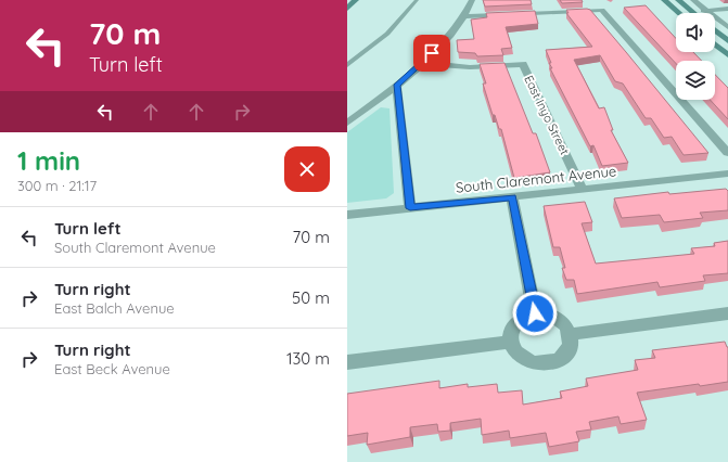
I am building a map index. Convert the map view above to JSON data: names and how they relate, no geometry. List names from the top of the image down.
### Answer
{
  "streets": {
    "street": ["East Inyo Street", "South Claremont Avenue"]
  },
  "crossings": [
    ["East Inyo Street", "South Claremont Avenue"]
  ],
  "page": {
    "turn": ["70 m", "Turn left"],
    "heading": ["1 min", "300 m · 21:17"],
    "list": [
      {
        "name": "Turn left",
        "note": "South Claremont Avenue",
        "value": "70 m"
      },
      {
        "name": "Turn right",
        "note": "East Balch Avenue",
        "value": "50 m"
      },
      {
        "name": "Turn right",
        "note": "East Beck Avenue",
        "value": "130 m"
      }
    ]
  }
}
